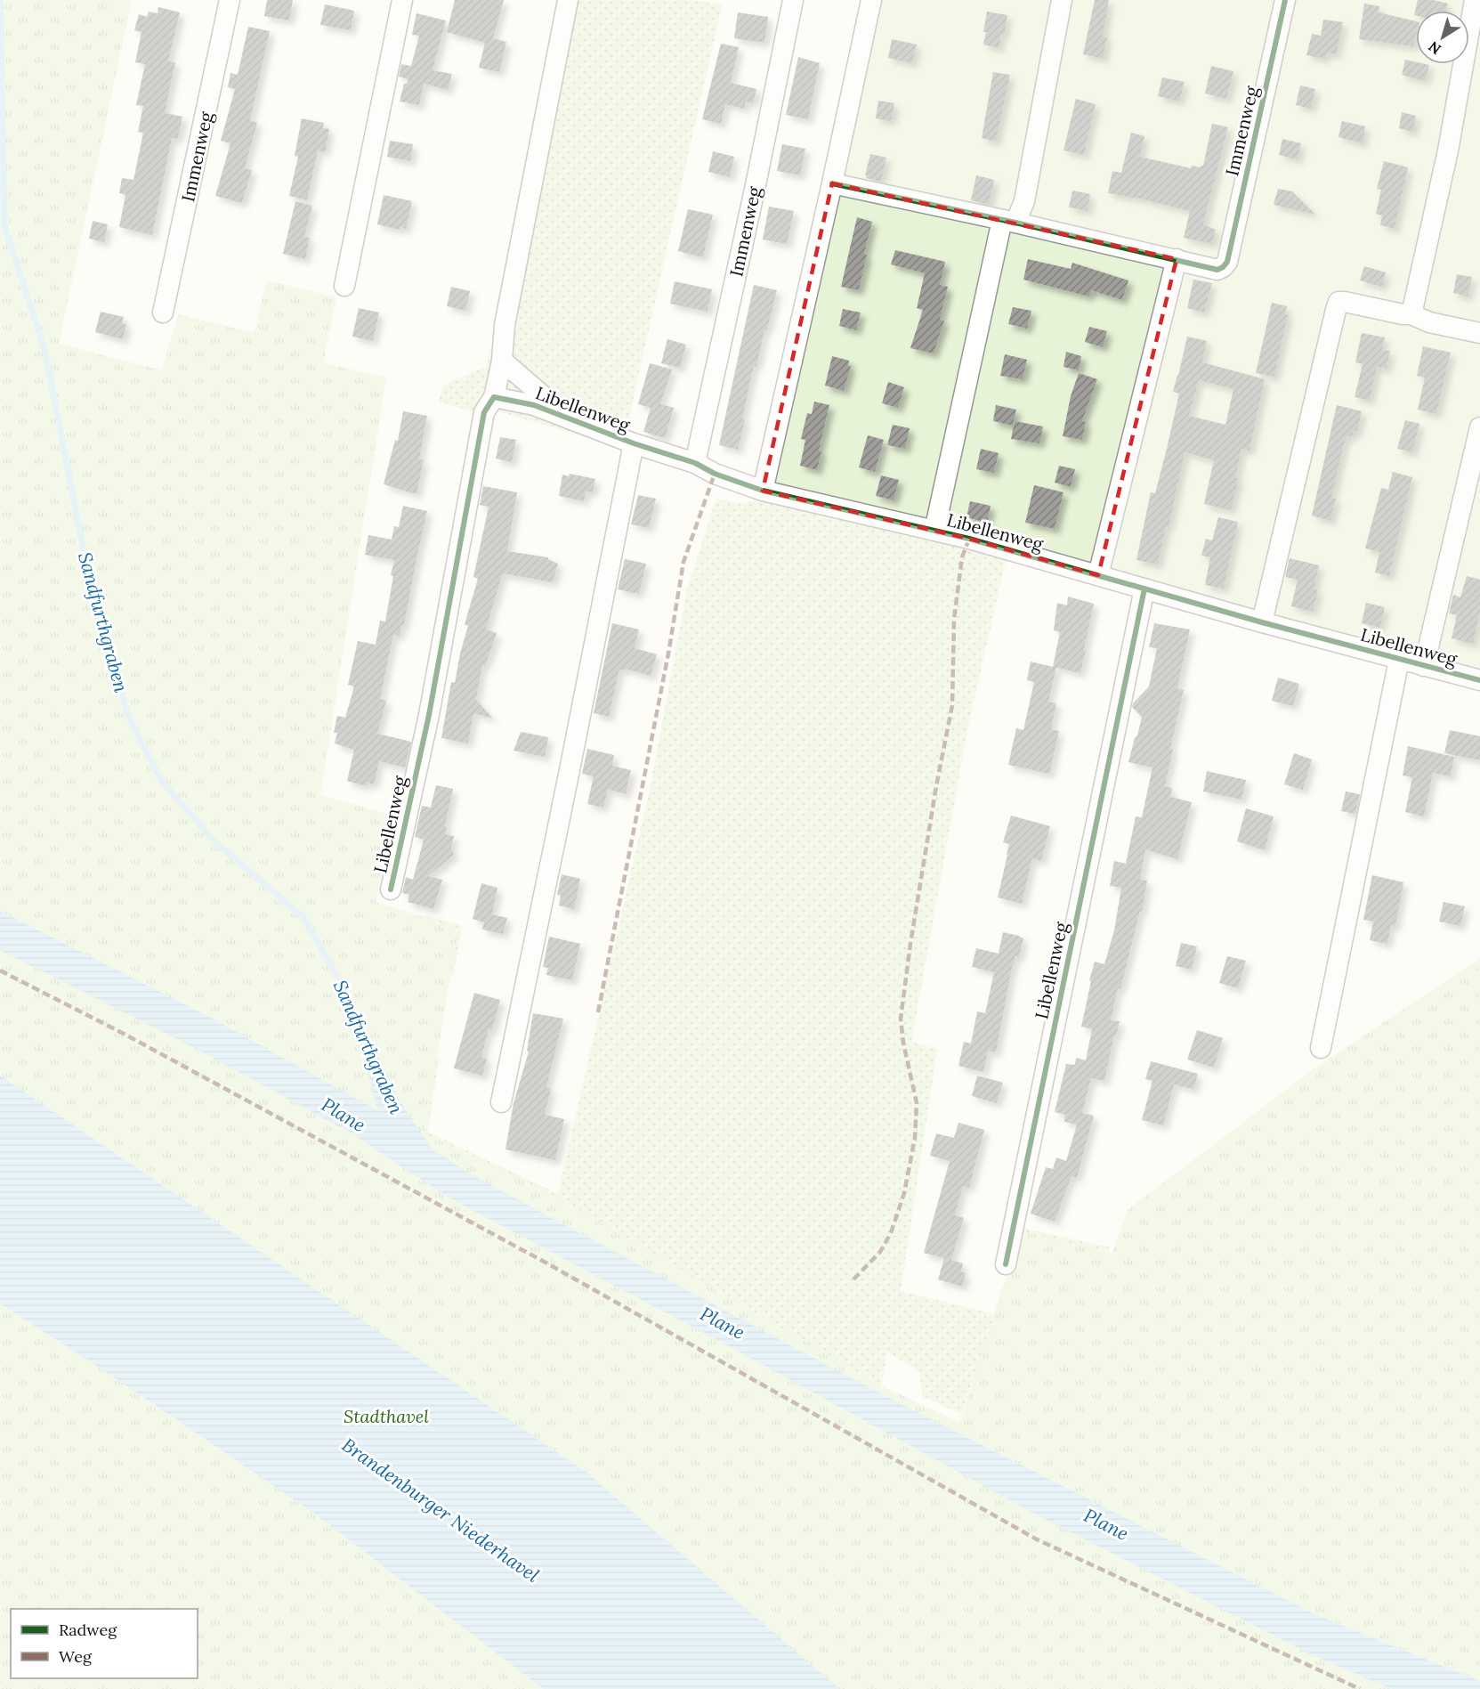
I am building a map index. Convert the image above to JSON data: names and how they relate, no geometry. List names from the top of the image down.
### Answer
{
  "streets": {
    "street": ["Immenweg", "Libellenweg"]
  },
  "crossings": [
    ["Immenweg", "Libellenweg"]
  ],
  "water": ["Sandfurthgraben", "Plane", "Brandenburger Niederhavel"],
  "parks": ["Stadthavel"],
  "legend": ["Radweg", "Weg"],
  "north": "bottom left"
}
